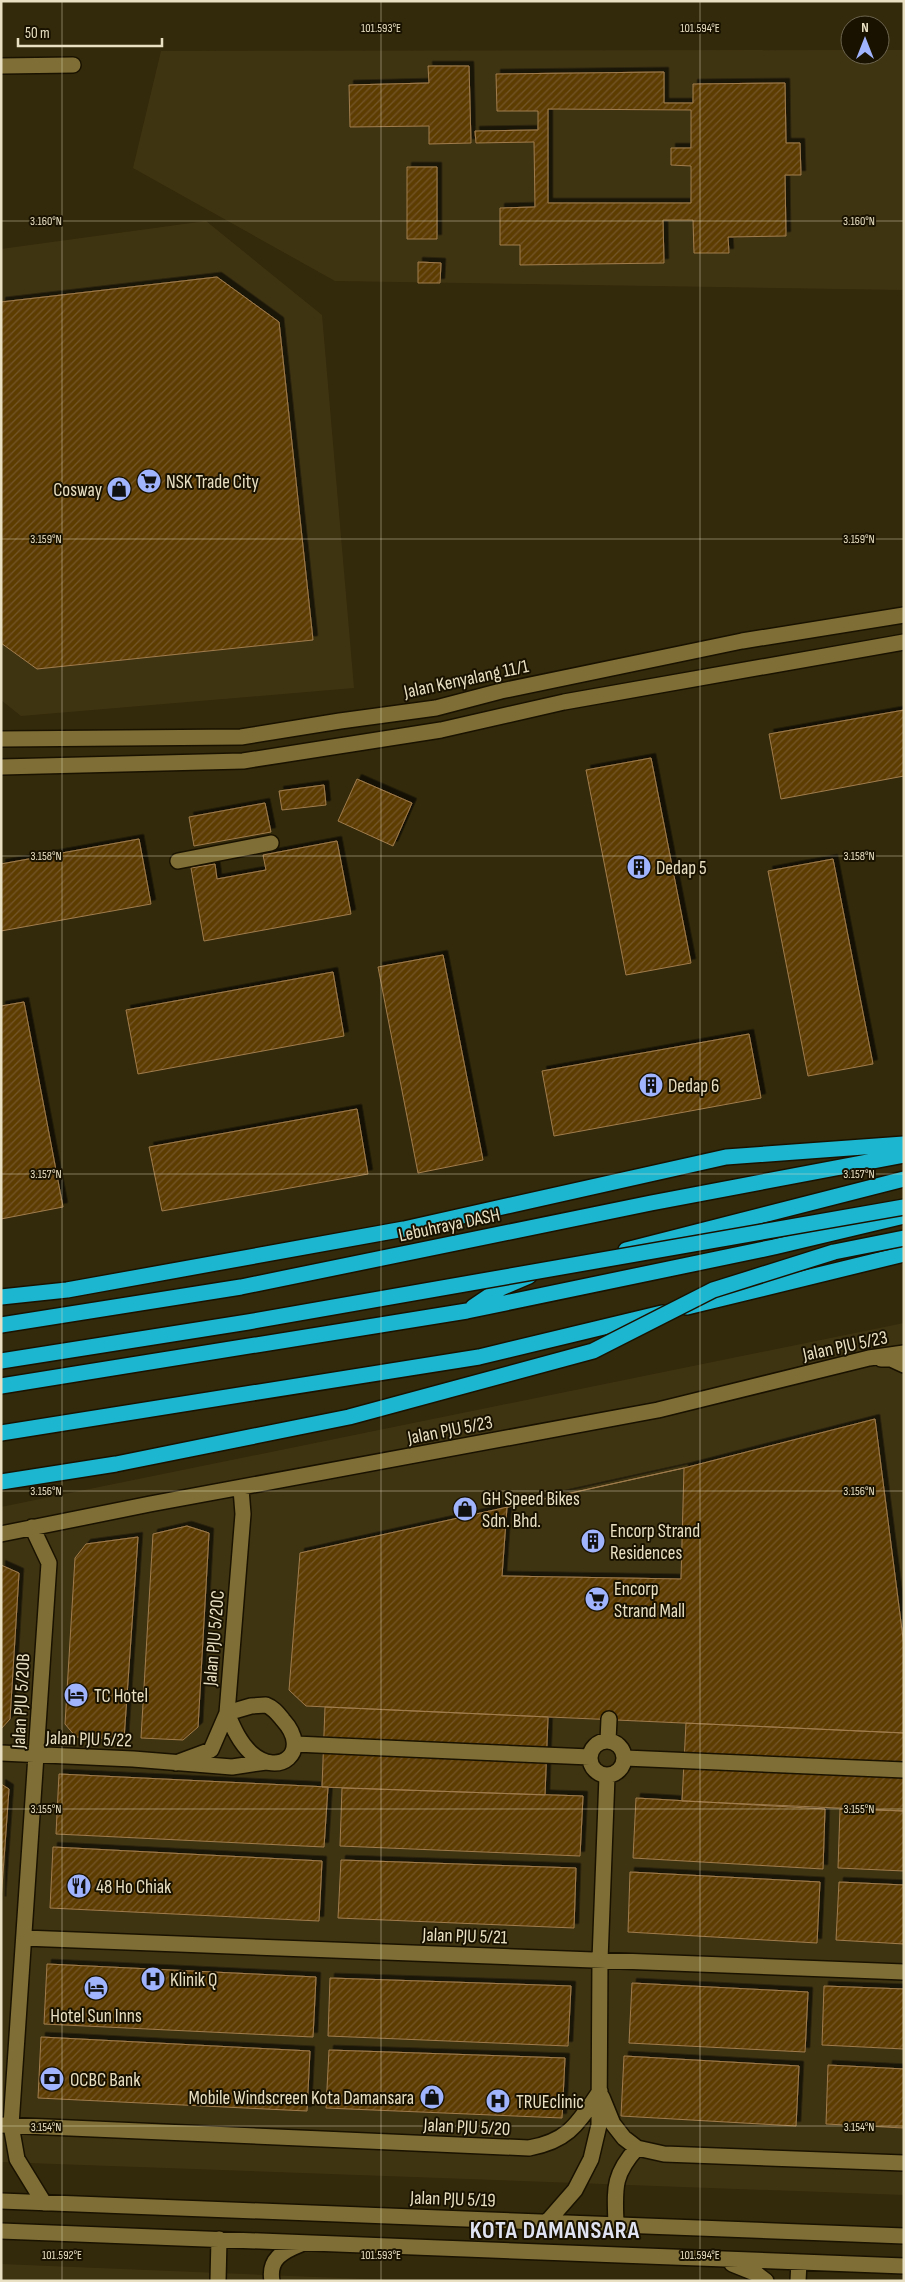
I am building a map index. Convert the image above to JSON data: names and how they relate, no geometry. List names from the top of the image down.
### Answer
{
  "streets": {
    "highway": ["Lebuhraya DASH"],
    "street": [
      "Jalan Kenyalang 11/1",
      "Jalan PJU 5/23",
      "Jalan PJU 5/20C",
      "Jalan PJU 5/20B",
      "Jalan PJU 5/22",
      "Jalan PJU 5/21",
      "Jalan PJU 5/20",
      "Jalan PJU 5/19"
    ]
  },
  "crossings": [
    ["Jalan PJU 5/23", "Jalan PJU 5/20C"],
    ["Jalan PJU 5/23", "Jalan PJU 5/20B"],
    ["Jalan PJU 5/20C", "Jalan PJU 5/22"],
    ["Jalan PJU 5/20B", "Jalan PJU 5/22"],
    ["Jalan PJU 5/20B", "Jalan PJU 5/21"],
    ["Jalan PJU 5/20B", "Jalan PJU 5/20"],
    ["Jalan PJU 5/20B", "Jalan PJU 5/19"]
  ],
  "districts": ["KOTA DAMANSARA"],
  "places": {
    "supermarket": ["NSK Trade City", "Encorp Strand Mall"],
    "shop": ["Cosway", "GH Speed Bikes Sdn. Bhd.", "Mobile Windscreen Kota Damansara"],
    "building": ["Dedap 5", "Dedap 6", "Encorp Strand Residences"],
    "hotel": ["TC Hotel", "Hotel Sun Inns"],
    "restaurant": ["48 Ho Chiak"],
    "hospital": ["Klinik Q", "TRUEclinic"],
    "bank": ["OCBC Bank"]
  },
  "scale_bar": "50 m",
  "north": "top",
  "coordinates": [
    "101.593°E",
    "101.594°E",
    "3.160°N",
    "3.159°N",
    "3.158°N",
    "3.157°N",
    "3.156°N",
    "3.155°N",
    "3.154°N",
    "101.592°E"
  ]
}
